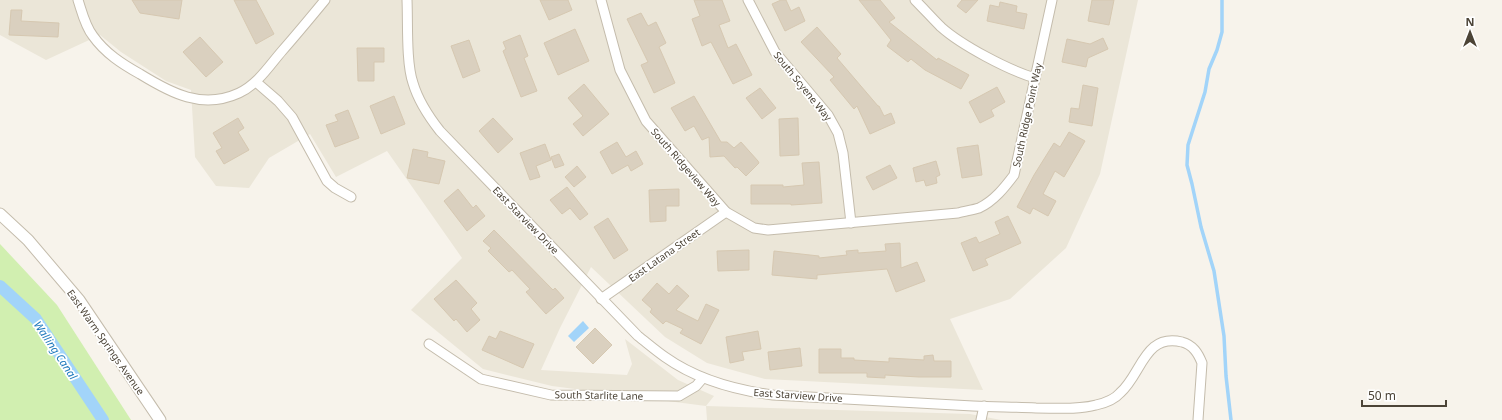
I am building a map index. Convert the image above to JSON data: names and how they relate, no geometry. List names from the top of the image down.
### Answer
{
  "streets": {
    "street": [
      "South Scyene Way",
      "South Ridge Point Way",
      "South Ridgeview Way",
      "East Starview Drive",
      "East Latana Street",
      "East Warm Springs Avenue",
      "South Starlite Lane"
    ]
  },
  "crossings": [
    ["South Scyene Way", "South Ridge Point Way"],
    ["South Scyene Way", "South Ridgeview Way"],
    ["South Ridge Point Way", "South Ridgeview Way"],
    ["South Ridgeview Way", "East Latana Street"],
    ["East Starview Drive", "East Latana Street"],
    ["East Starview Drive", "South Starlite Lane"]
  ],
  "water": ["Walling Canal"],
  "scale_bar": "50 m",
  "north": "top"
}
